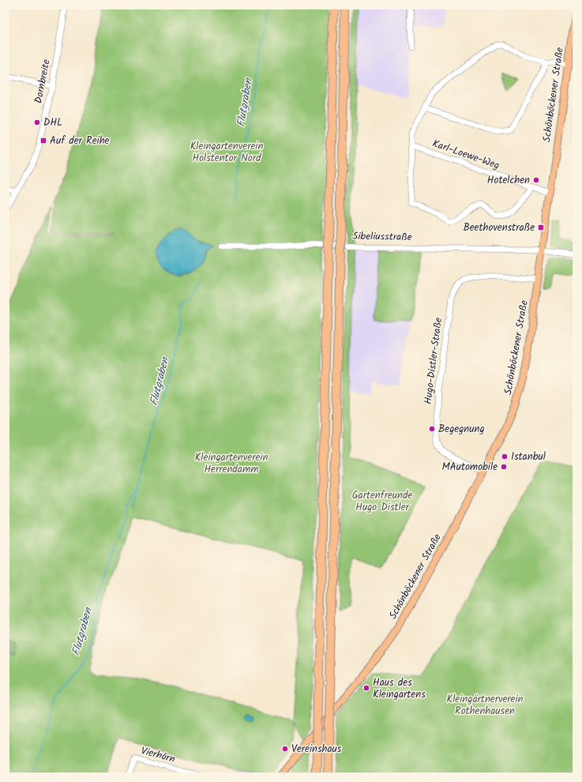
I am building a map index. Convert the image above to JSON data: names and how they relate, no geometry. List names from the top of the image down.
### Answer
{
  "streets": {
    "main road": ["Schönböckener Straße"],
    "street": [
      "Dornbreite",
      "Karl-Loewe-Weg",
      "Sibeliusstraße",
      "Hugo-Distler-Straße",
      "Vierhörn"
    ]
  },
  "crossings": [
    ["Schönböckener Straße", "Karl-Loewe-Weg"],
    ["Schönböckener Straße", "Sibeliusstraße"],
    ["Schönböckener Straße", "Hugo-Distler-Straße"]
  ],
  "water": ["Flutgraben"],
  "parks": [
    "Kleingartenverein Holstentor Nord",
    "Kleingartenverein Herrendamm",
    "Gartenfreunde Hugo Distler",
    "Kleingärtnerverein Rothenhausen"
  ],
  "places": {
    "other": [
      "DHL",
      "Hotelchen",
      "Begegnung",
      "Istanbul",
      "MAutomobile",
      "Haus des Kleingartens",
      "Vereinshaus"
    ],
    "transit": ["Auf der Reihe", "Beethovenstraße"]
  }
}
